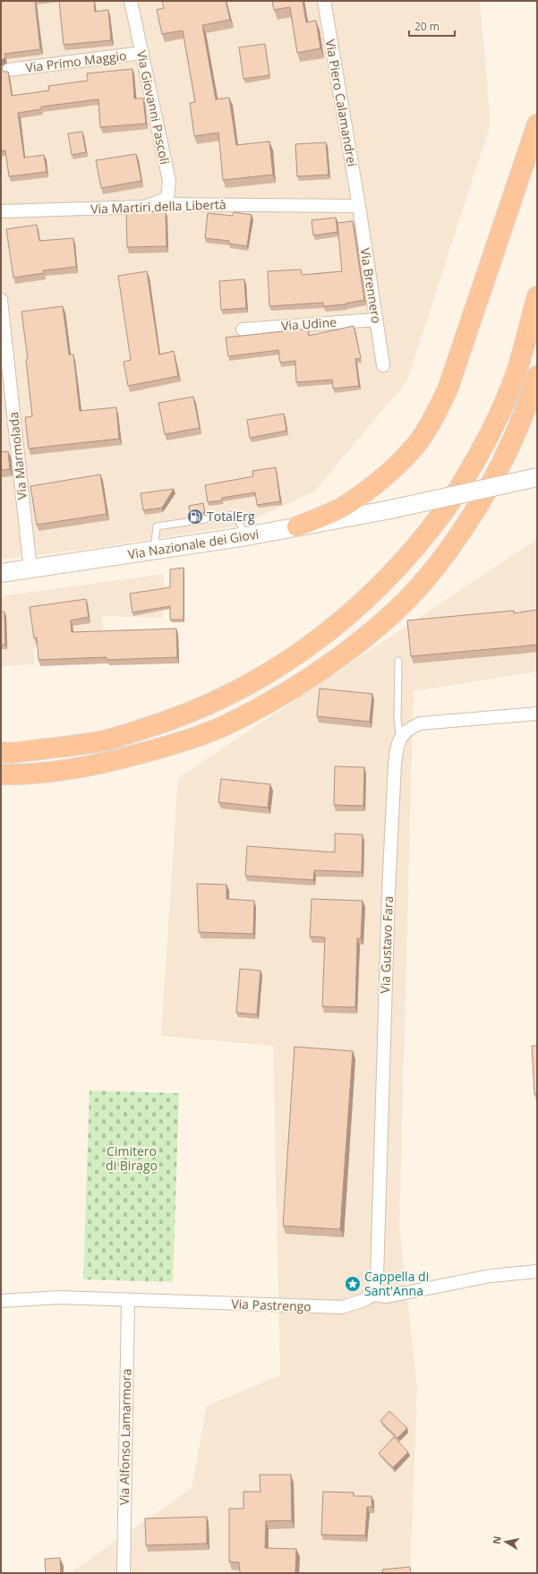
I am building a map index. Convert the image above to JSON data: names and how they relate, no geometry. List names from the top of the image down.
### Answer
{
  "streets": {
    "main road": ["Via Nazionale dei Giovi"],
    "street": [
      "Via Primo Maggio",
      "Via Piero Calamandrei",
      "Via Giovanni Pascoli",
      "Via Martiri della Libertà",
      "Via Brennero",
      "Via Udine",
      "Via Marmolada",
      "Via Gustavo Fara",
      "Via Pastrengo",
      "Via Alfonso Lamarmora"
    ]
  },
  "crossings": [
    ["Via Primo Maggio", "Via Giovanni Pascoli"],
    ["Via Piero Calamandrei", "Via Martiri della Libertà"],
    ["Via Piero Calamandrei", "Via Brennero"],
    ["Via Giovanni Pascoli", "Via Martiri della Libertà"],
    ["Via Martiri della Libertà", "Via Brennero"],
    ["Via Brennero", "Via Udine"],
    ["Via Marmolada", "Via Nazionale dei Giovi"],
    ["Via Gustavo Fara", "Via Pastrengo"],
    ["Via Pastrengo", "Via Alfonso Lamarmora"]
  ],
  "parks": ["Cimitero di Birago"],
  "places": {
    "fuel station": ["TotalErg"],
    "place": ["Cappella di Sant'Anna"]
  },
  "scale_bar": "20 m",
  "north": "left"
}
